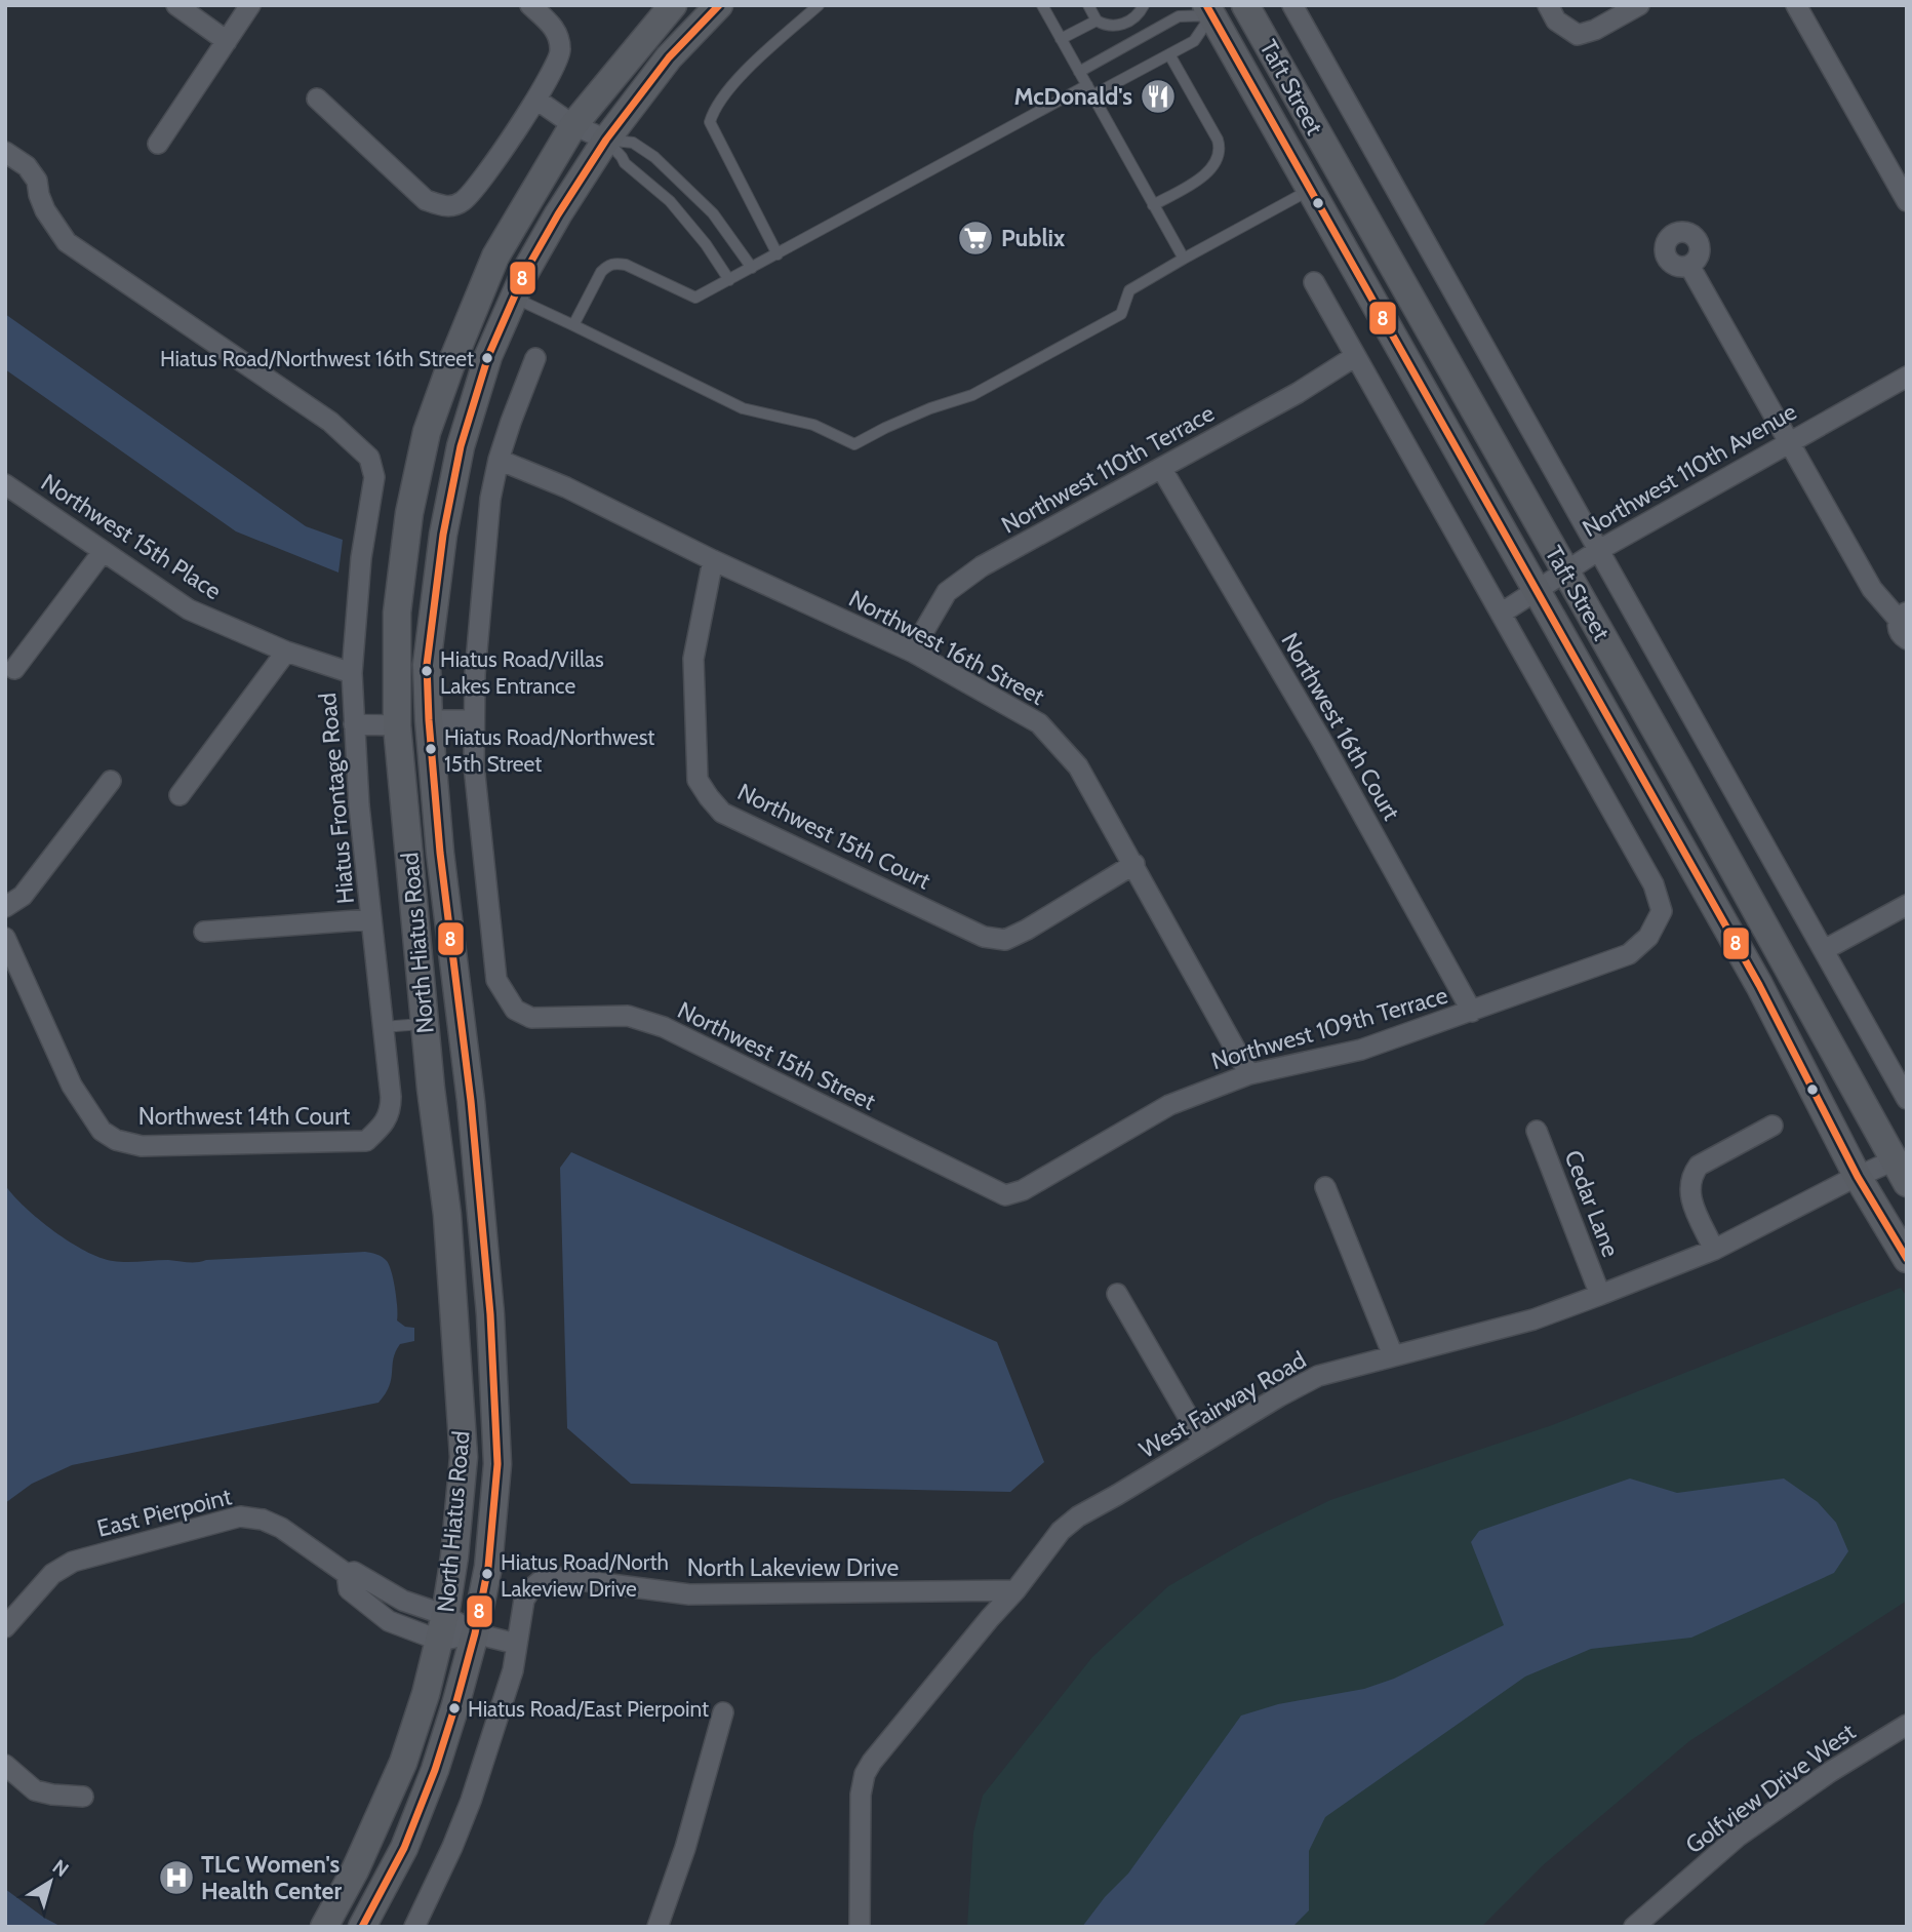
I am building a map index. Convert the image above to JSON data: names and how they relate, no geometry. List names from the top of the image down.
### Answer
{
  "streets": {
    "main road": ["Taft Street", "North Hiatus Road"],
    "street": [
      "Northwest 110th Terrace",
      "Northwest 110th Avenue",
      "Northwest 15th Place",
      "Northwest 16th Street",
      "Northwest 16th Court",
      "Hiatus Frontage Road",
      "Northwest 15th Court",
      "Northwest 109th Terrace",
      "Northwest 15th Street",
      "Northwest 14th Court",
      "Cedar Lane",
      "West Fairway Road",
      "East Pierpoint",
      "North Lakeview Drive",
      "Golfview Drive West"
    ]
  },
  "crossings": [
    ["Taft Street", "Northwest 110th Avenue"],
    ["Taft Street", "West Fairway Road"],
    ["Northwest 110th Terrace", "Northwest 16th Street"],
    ["Northwest 110th Terrace", "Northwest 16th Court"],
    ["Northwest 110th Avenue", "Northwest 109th Terrace"],
    ["Northwest 15th Place", "Hiatus Frontage Road"],
    ["Northwest 16th Street", "Northwest 15th Court"],
    ["Northwest 16th Street", "Northwest 109th Terrace"],
    ["Northwest 16th Court", "Northwest 109th Terrace"],
    ["Hiatus Frontage Road", "Northwest 14th Court"],
    ["North Hiatus Road", "East Pierpoint"],
    ["Northwest 109th Terrace", "Northwest 15th Street"],
    ["Cedar Lane", "West Fairway Road"],
    ["West Fairway Road", "North Lakeview Drive"]
  ],
  "places": {
    "restaurant": ["McDonald's"],
    "supermarket": ["Publix"],
    "other": [
      "Hiatus Road/Northwest 16th Street",
      "Hiatus Road/Villas Lakes Entrance",
      "Hiatus Road/Northwest 15th Street",
      "Hiatus Road/North Lakeview Drive",
      "Hiatus Road/East Pierpoint"
    ],
    "hospital": ["TLC Women's Health Center"]
  },
  "lines": ["transit line 8"],
  "north": "top right"
}
